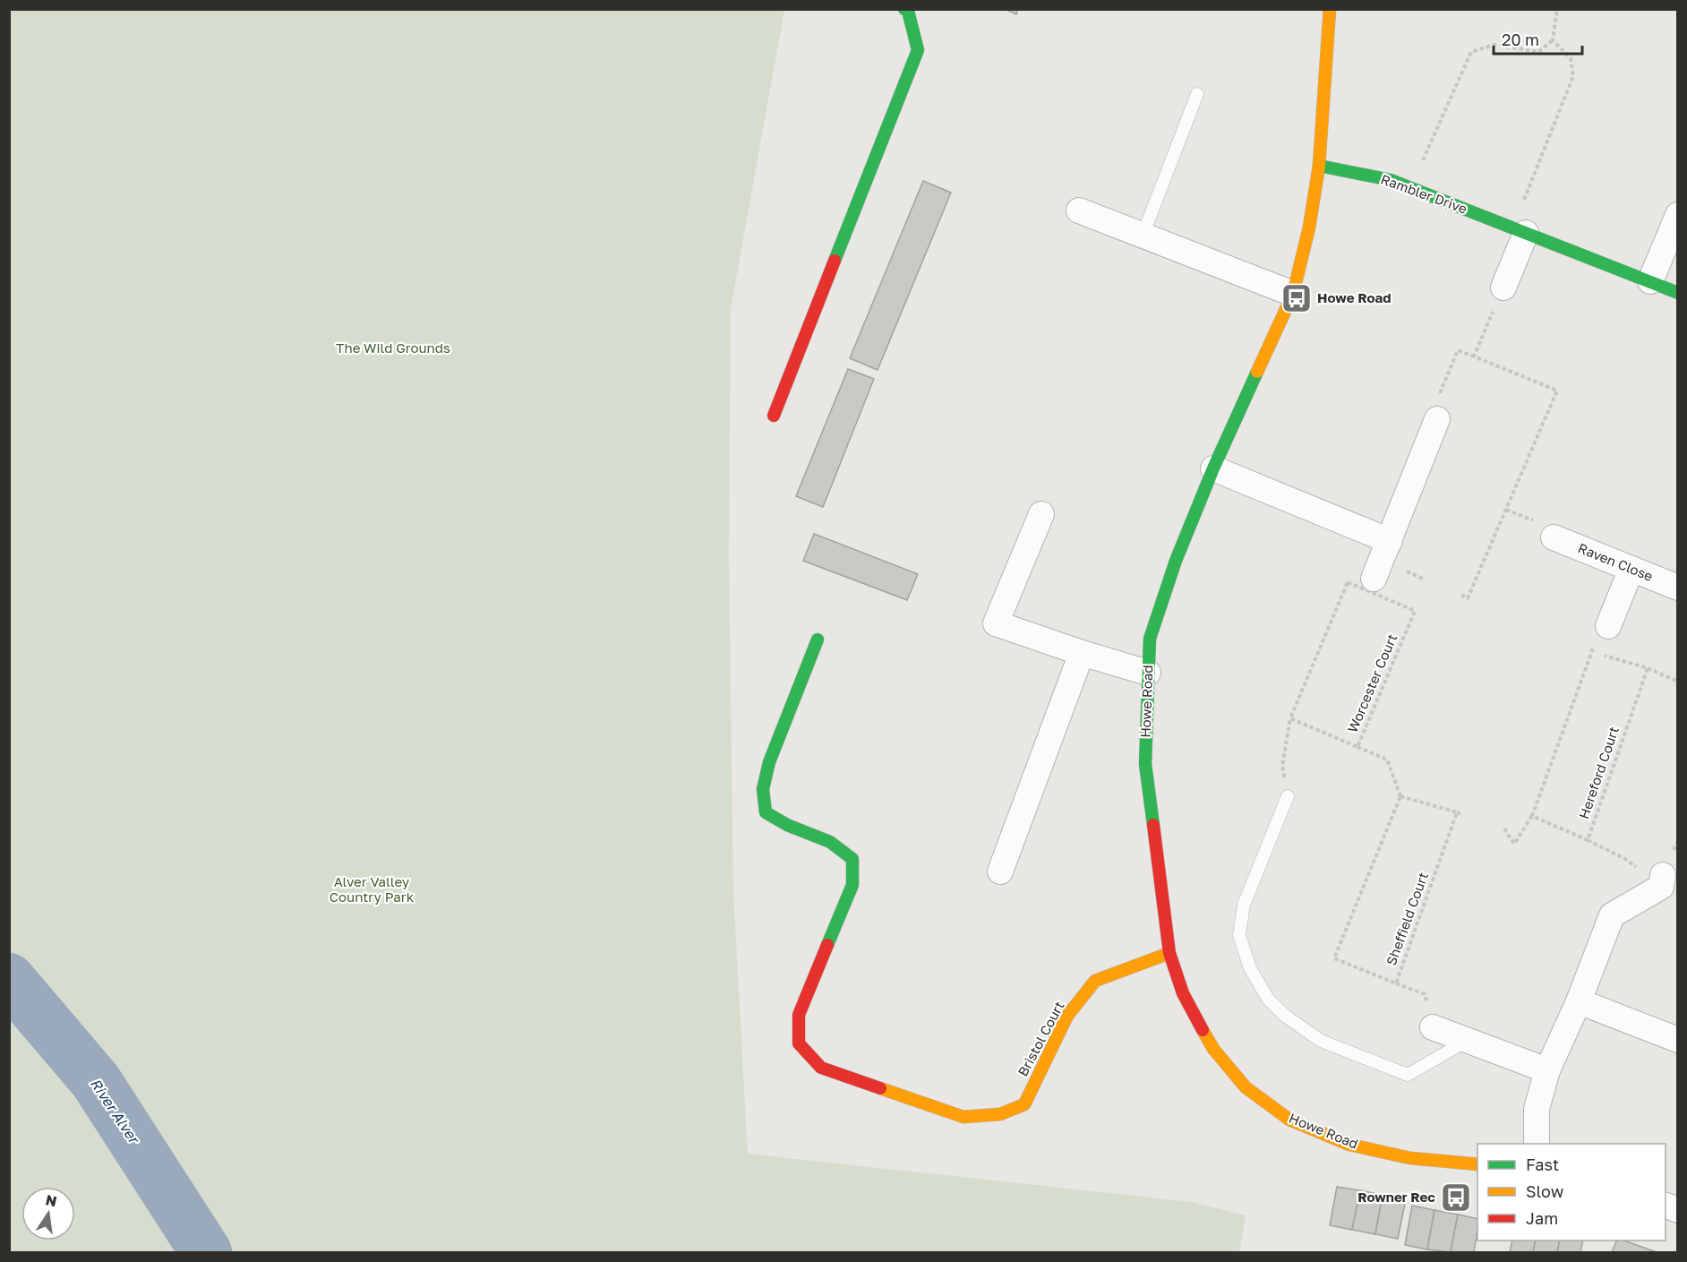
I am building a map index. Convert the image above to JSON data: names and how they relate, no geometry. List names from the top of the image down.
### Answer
{
  "streets": {
    "street": [
      "Rambler Drive",
      "Raven Close",
      "Howe Road",
      "Bristol Court"
    ],
    "path": ["Worcester Court", "Hereford Court", "Sheffield Court"]
  },
  "crossings": [
    ["Rambler Drive", "Howe Road"],
    ["Howe Road", "Bristol Court"]
  ],
  "water": ["River Alver"],
  "parks": ["The Wild Grounds", "Alver Valley Country Park"],
  "places": {
    "bus stop": ["Howe Road", "Rowner Rec"]
  },
  "legend": ["Fast", "Slow", "Jam"],
  "scale_bar": "20 m",
  "north": "top"
}
